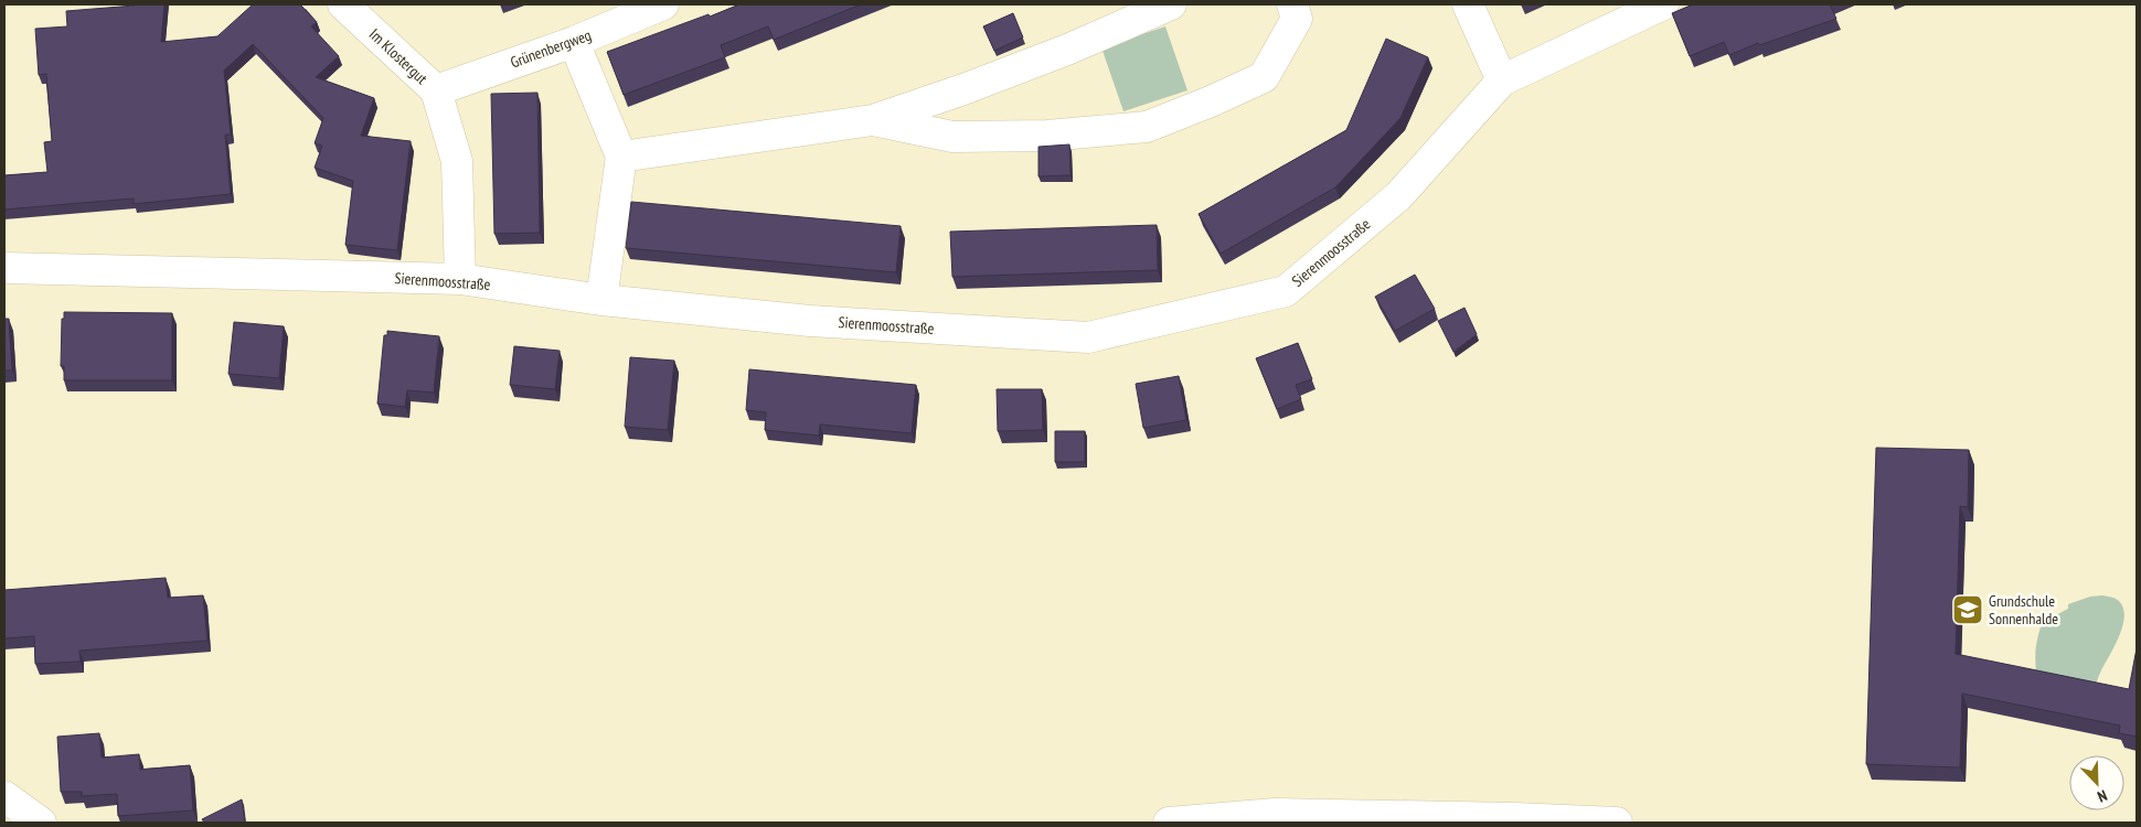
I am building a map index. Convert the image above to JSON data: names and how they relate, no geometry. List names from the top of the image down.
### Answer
{
  "streets": {
    "street": ["Grünenbergweg", "Im Klostergut", "Sierenmoosstraße"]
  },
  "crossings": [
    ["Grünenbergweg", "Im Klostergut"],
    ["Im Klostergut", "Sierenmoosstraße"]
  ],
  "places": {
    "school or university": ["Grundschule Sonnenhalde"]
  },
  "north": "bottom right"
}
